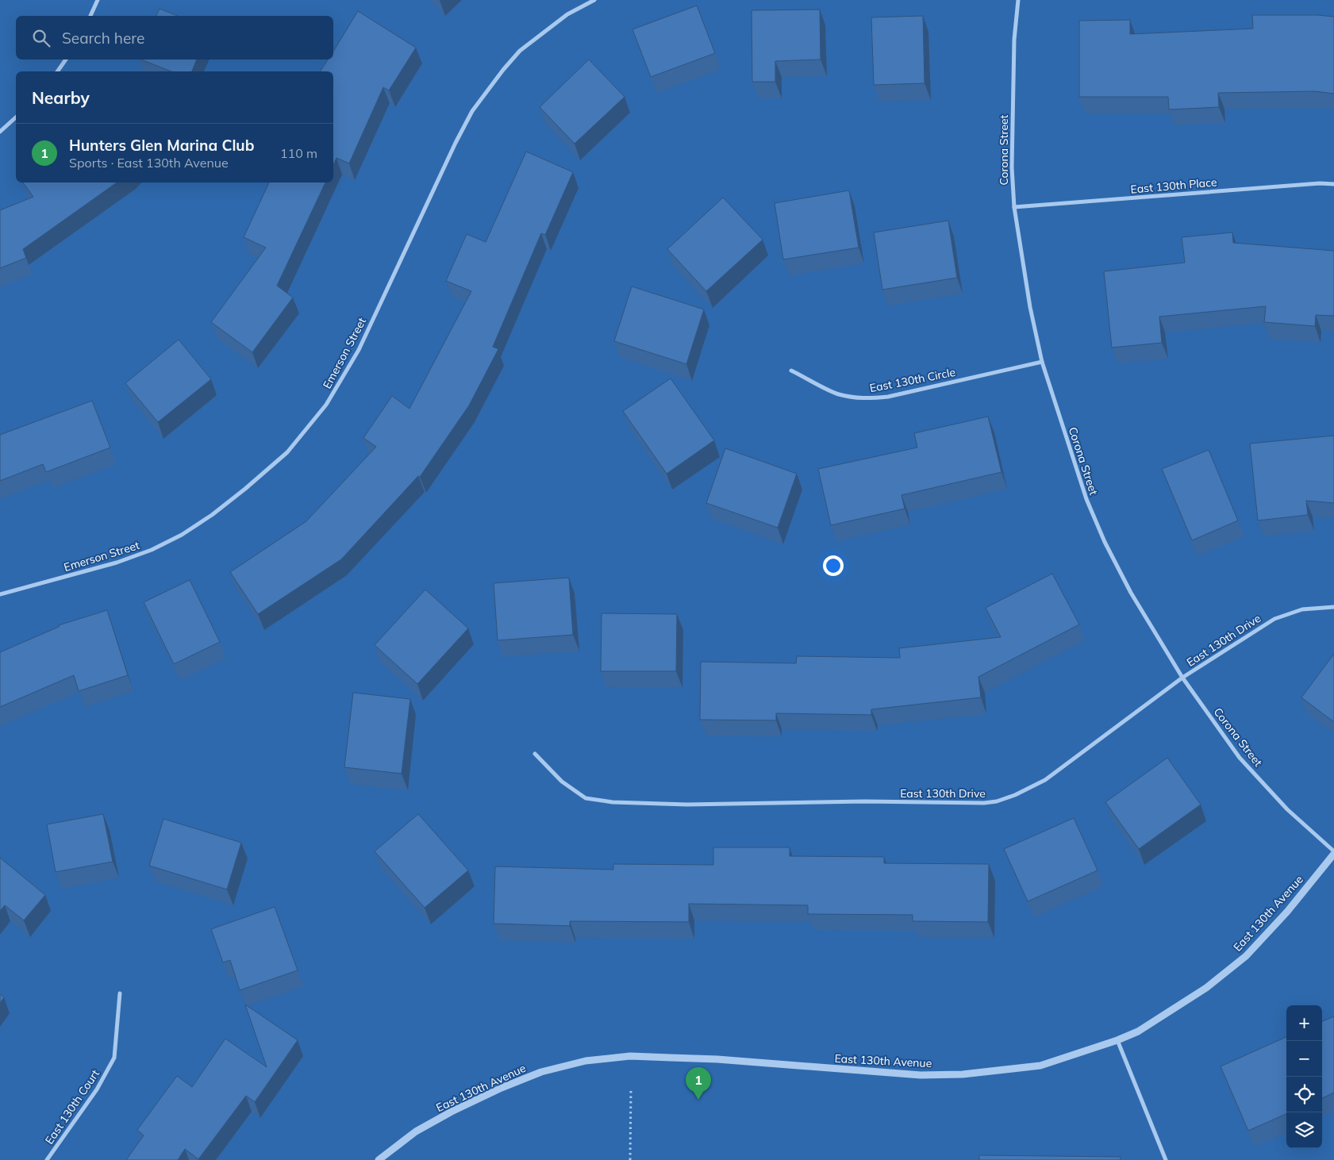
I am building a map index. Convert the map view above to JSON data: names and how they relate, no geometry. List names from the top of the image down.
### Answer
{
  "streets": {
    "street": [
      "Corona Street",
      "East 130th Place",
      "Emerson Street",
      "East 130th Circle",
      "East 130th Drive",
      "East 130th Avenue",
      "East 130th Court"
    ]
  },
  "crossings": [
    ["Corona Street", "East 130th Place"],
    ["Corona Street", "East 130th Circle"],
    ["Corona Street", "East 130th Drive"],
    ["Corona Street", "East 130th Avenue"]
  ],
  "page": {
    "search": "Search here",
    "heading": "Nearby",
    "list": [
      {
        "mark": "1",
        "name": "Hunters Glen Marina Club",
        "note": "Sports · East 130th Avenue",
        "value": "110 m"
      }
    ],
    "map_buttons": ["+", "−"],
    "pins": "1"
  }
}
